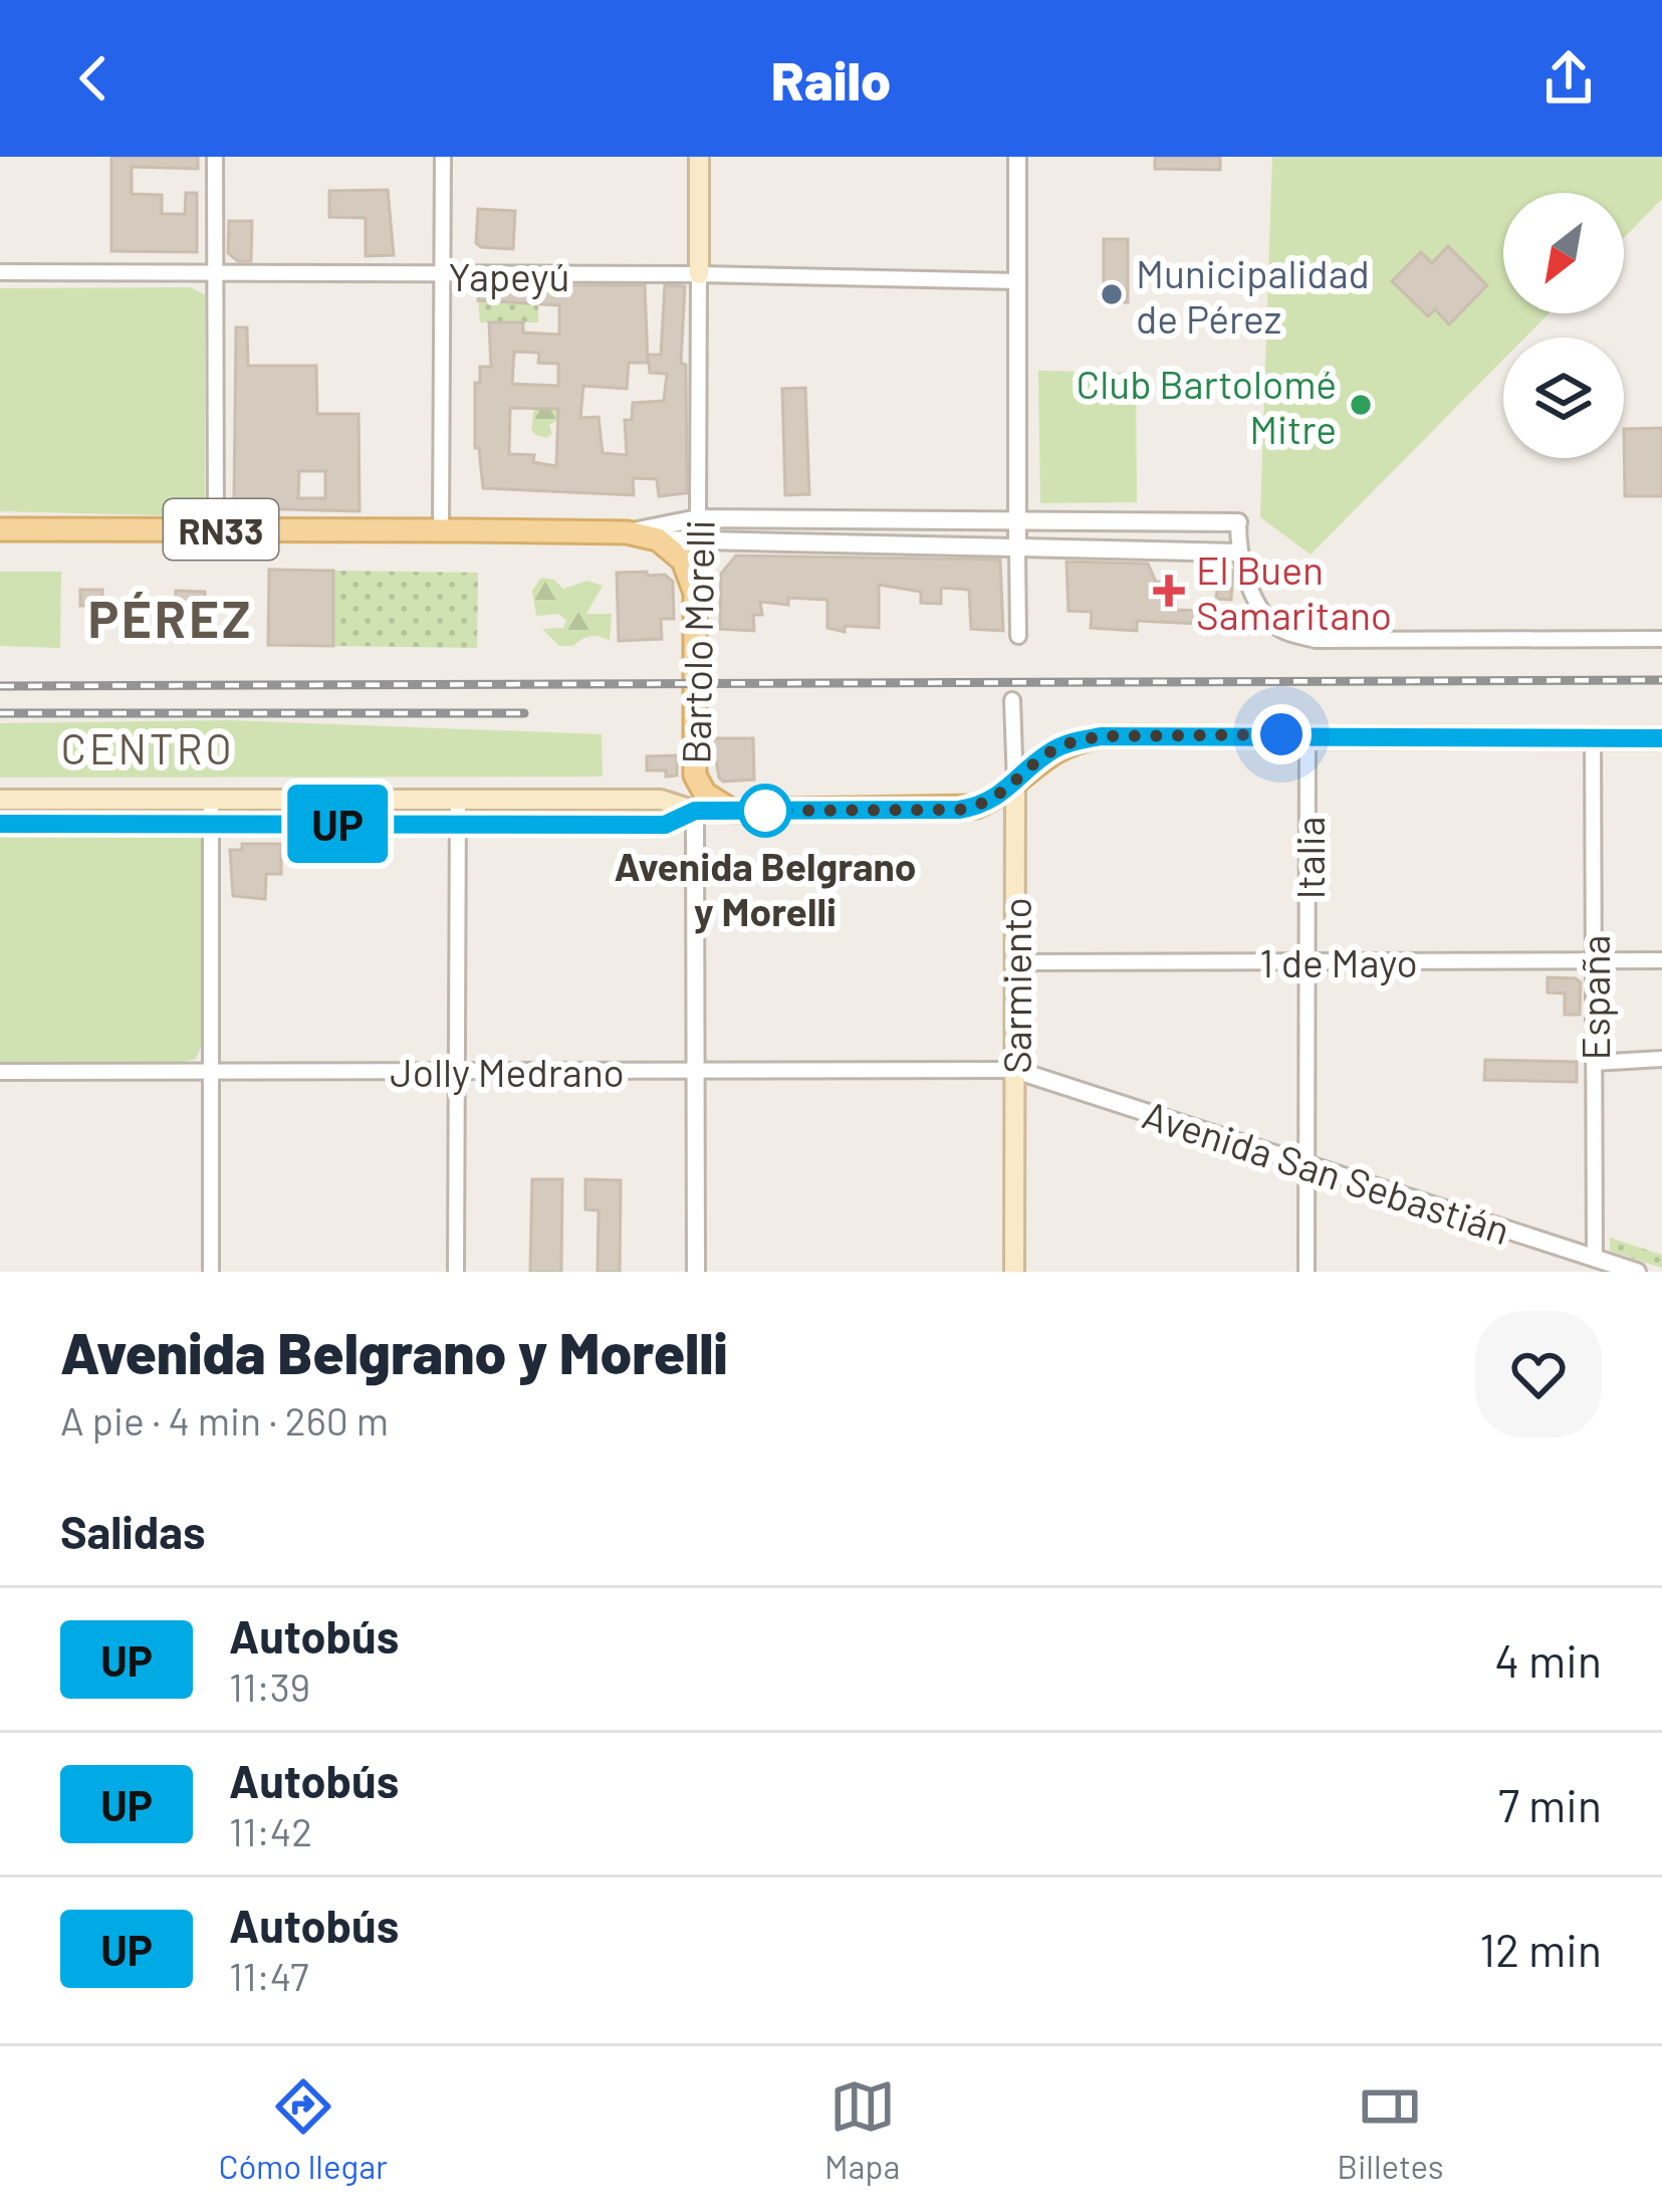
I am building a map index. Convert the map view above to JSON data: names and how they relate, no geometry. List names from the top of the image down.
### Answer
{
  "streets": {
    "main road": ["RN33", "Bartolo Morelli", "Sarmiento"],
    "street": [
      "Yapeyú",
      "Italia",
      "1 de Mayo",
      "España",
      "Jolly Medrano",
      "Avenida San Sebastián"
    ]
  },
  "crossings": [
    ["Yapeyú", "Bartolo Morelli"],
    ["Bartolo Morelli", "Jolly Medrano"],
    ["Italia", "1 de Mayo"],
    ["Italia", "Avenida San Sebastián"],
    ["1 de Mayo", "Sarmiento"],
    ["1 de Mayo", "España"],
    ["Sarmiento", "Jolly Medrano"],
    ["Sarmiento", "Avenida San Sebastián"],
    ["España", "Avenida San Sebastián"],
    ["Jolly Medrano", "Avenida San Sebastián"]
  ],
  "districts": ["PÉREZ", "CENTRO"],
  "places": {
    "other": ["Municipalidad de Pérez", "Club Bartolomé Mitre", "Avenida Belgrano y Morelli"],
    "health": ["El Buen Samaritano"]
  },
  "lines": ["bus line UP"],
  "north": "bottom left",
  "page": {
    "header": "Railo",
    "on_map": "UP",
    "heading": [
      ["Avenida Belgrano y Morelli", "A pie · 4 min · 260 m"],
      "Salidas"
    ],
    "list": [
      {
        "mark": "UP",
        "name": "Autobús",
        "note": "11:39",
        "value": "4 min"
      },
      {
        "mark": "UP",
        "name": "Autobús",
        "note": "11:42",
        "value": "7 min"
      },
      {
        "mark": "UP",
        "name": "Autobús",
        "note": "11:47",
        "value": "12 min"
      }
    ],
    "tabs": ["Cómo llegar", "Mapa", "Billetes"]
  }
}
